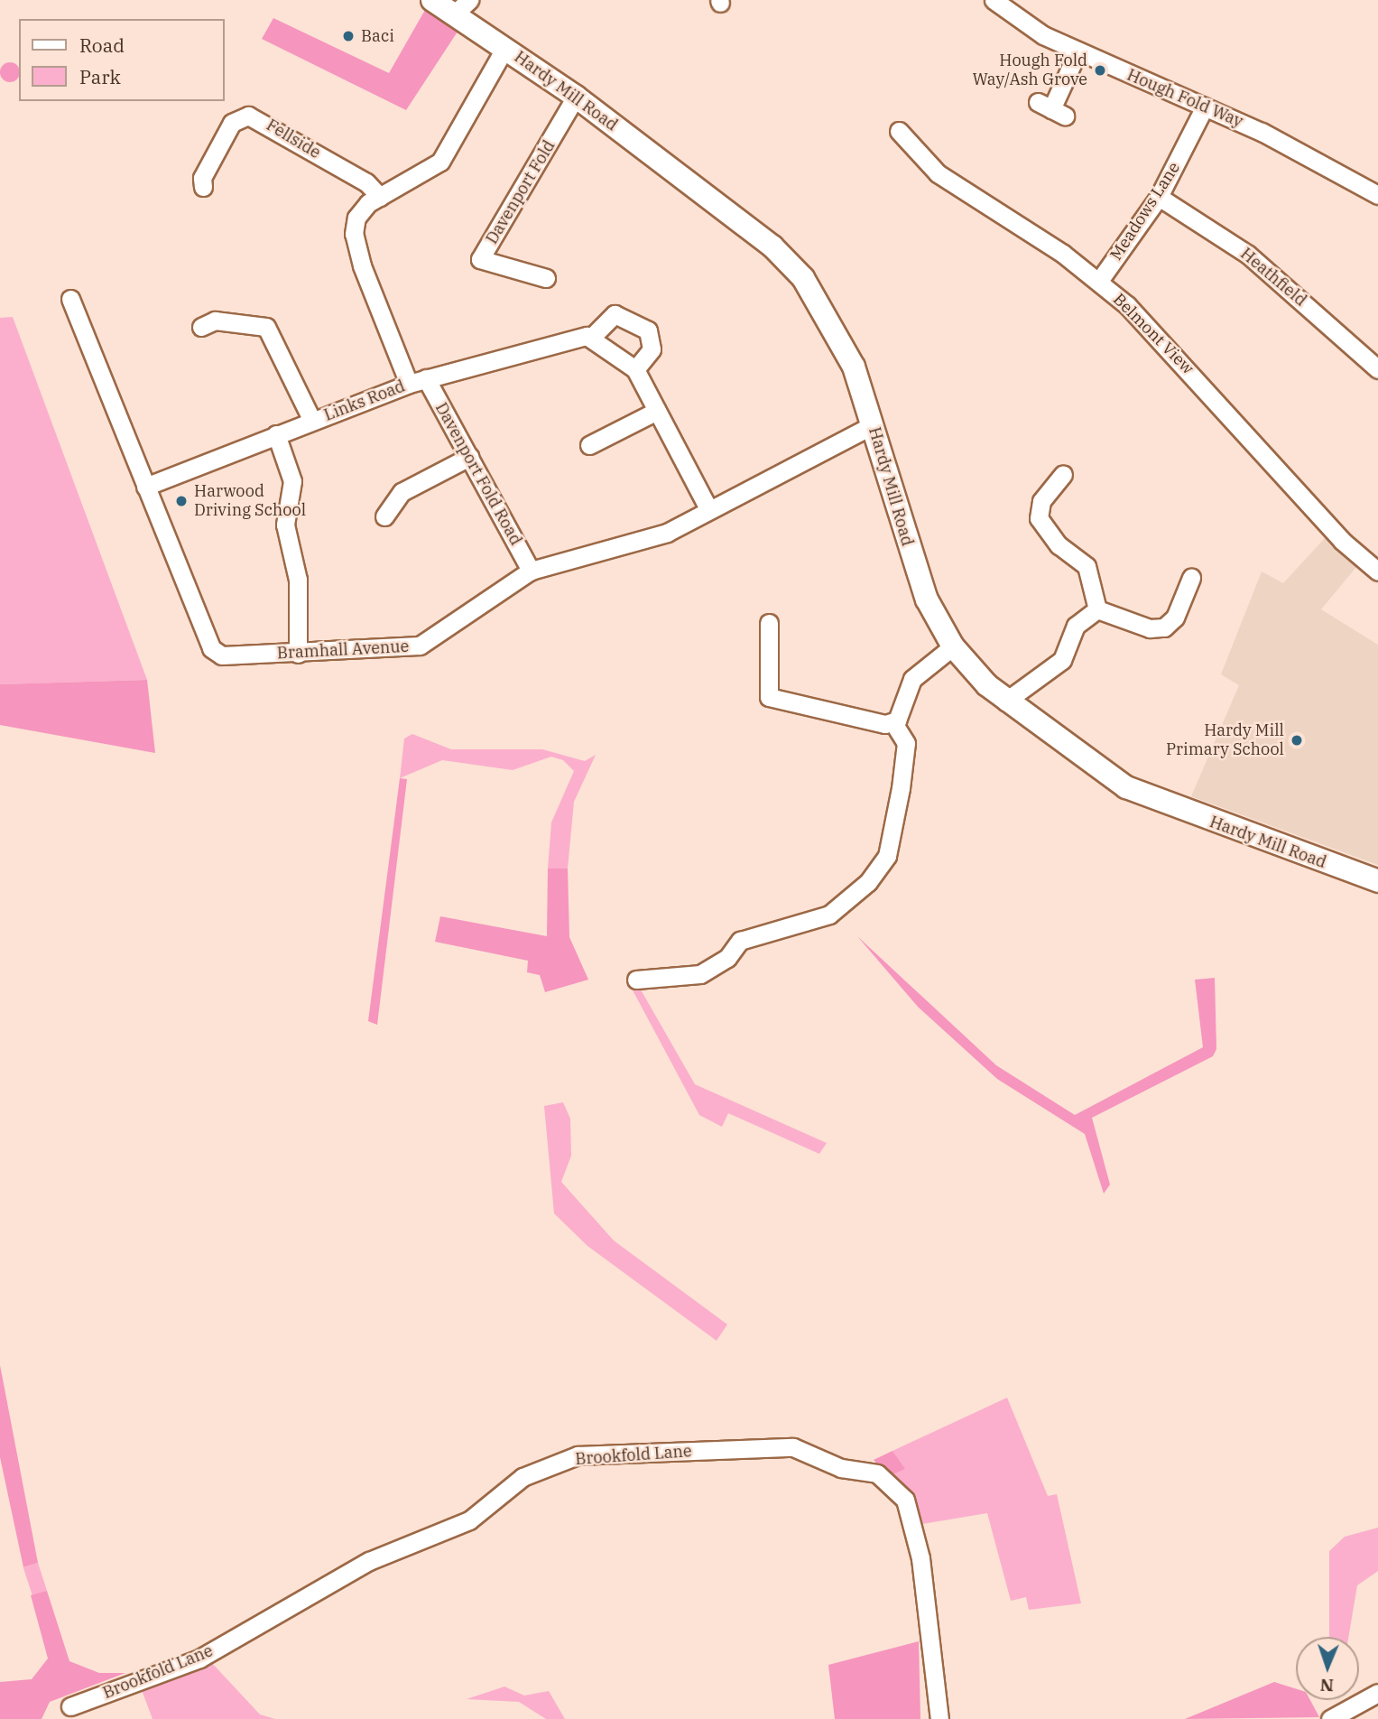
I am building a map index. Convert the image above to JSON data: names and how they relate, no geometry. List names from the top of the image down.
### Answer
{
  "streets": {
    "main road": ["Hardy Mill Road"],
    "street": [
      "Hough Fold Way",
      "Fellside",
      "Davenport Fold",
      "Meadows Lane",
      "Heathfield",
      "Belmont View",
      "Links Road",
      "Davenport Fold Road",
      "Bramhall Avenue",
      "Brookfold Lane"
    ]
  },
  "crossings": [
    ["Hardy Mill Road", "Davenport Fold"],
    ["Hardy Mill Road", "Davenport Fold Road"],
    ["Hardy Mill Road", "Bramhall Avenue"],
    ["Hough Fold Way", "Meadows Lane"],
    ["Fellside", "Davenport Fold Road"],
    ["Meadows Lane", "Heathfield"],
    ["Meadows Lane", "Belmont View"],
    ["Links Road", "Davenport Fold Road"],
    ["Links Road", "Bramhall Avenue"],
    ["Davenport Fold Road", "Bramhall Avenue"]
  ],
  "places": [
    "Baci",
    "Hough Fold Way/Ash Grove",
    "Harwood Driving School",
    "Hardy Mill Primary School"
  ],
  "legend": ["Road", "Park"],
  "north": "bottom"
}
